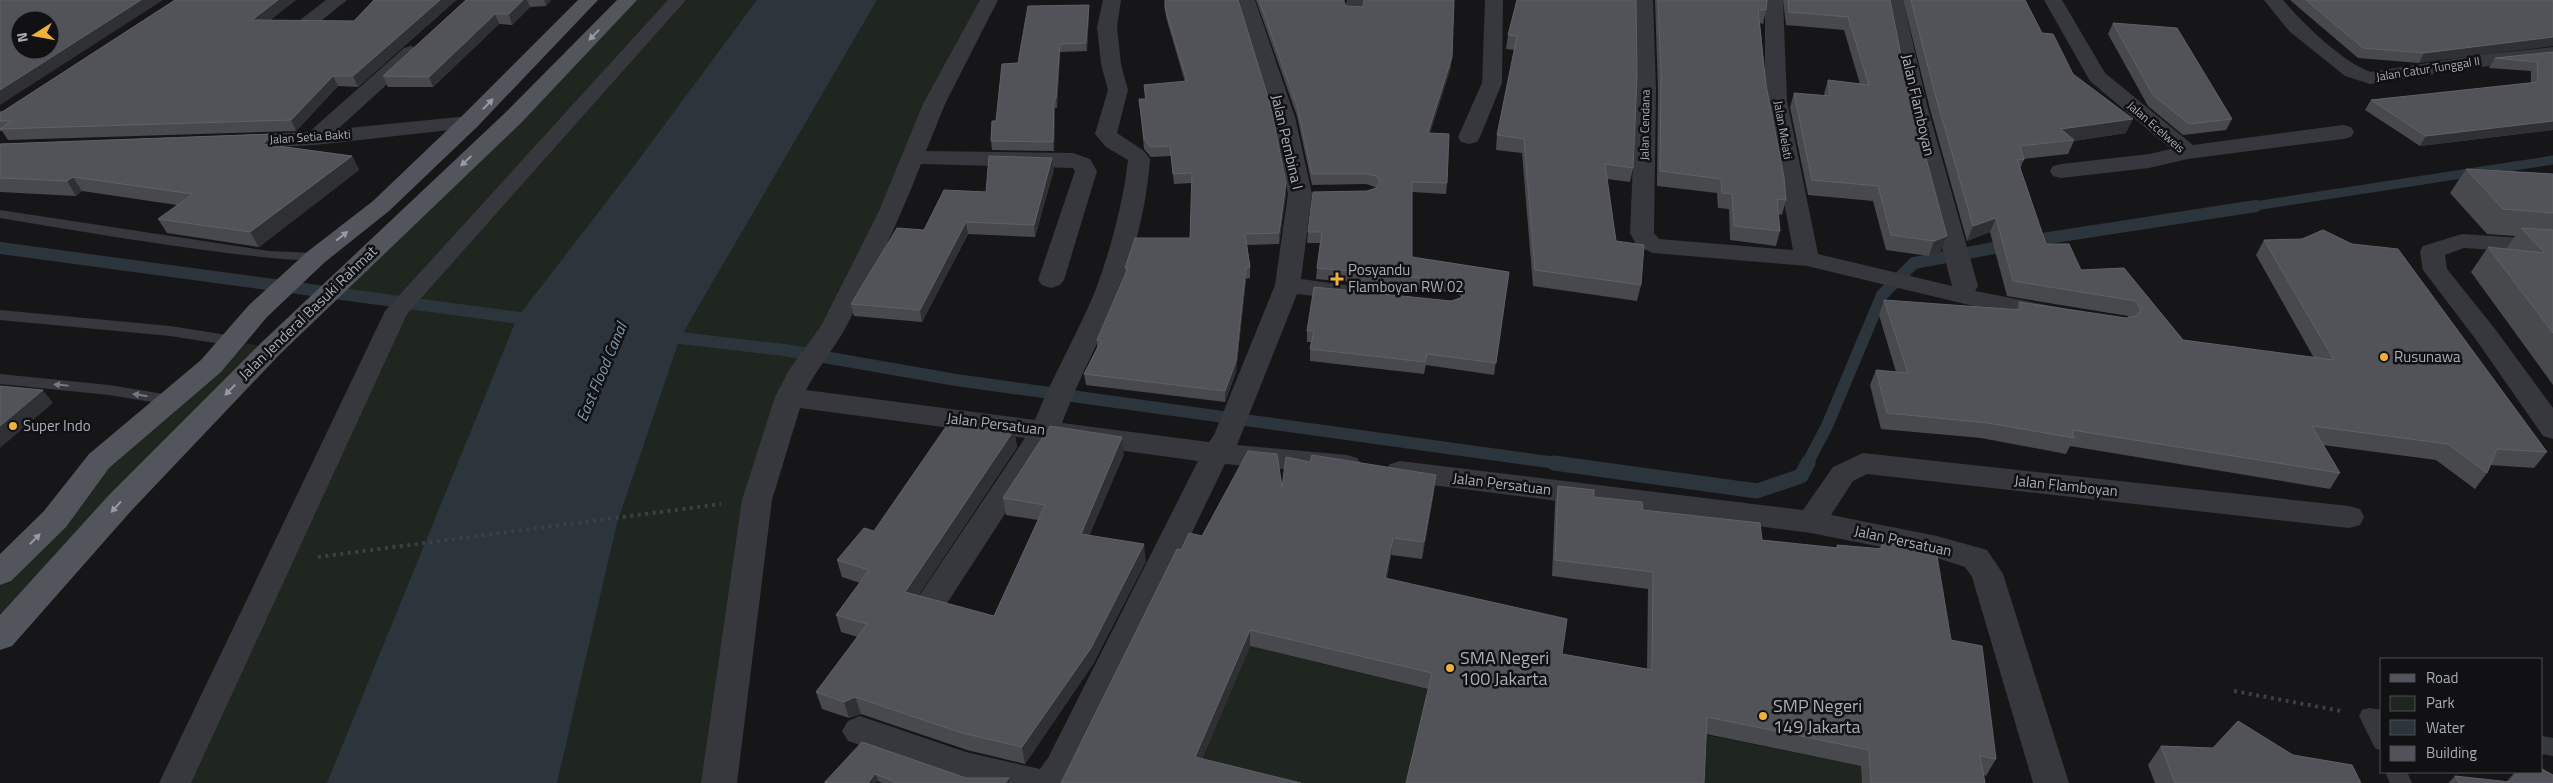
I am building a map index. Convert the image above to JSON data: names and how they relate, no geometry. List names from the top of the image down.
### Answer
{
  "streets": {
    "main road": ["Jalan Jenderal Basuki Rahmat"],
    "street": [
      "Jalan Catur Tunggal II",
      "Jalan Flamboyan",
      "Jalan Cendana",
      "Jalan Ecelweis",
      "Jalan Melati",
      "Jalan Setia Bakti",
      "Jalan Pembina I",
      "Jalan Persatuan"
    ]
  },
  "crossings": [
    ["Jalan Flamboyan", "Jalan Persatuan"],
    ["Jalan Cendana", "Jalan Melati"],
    ["Jalan Setia Bakti", "Jalan Jenderal Basuki Rahmat"],
    ["Jalan Pembina I", "Jalan Persatuan"]
  ],
  "water": ["East Flood Canal"],
  "places": {
    "health": ["Posyandu Flamboyan RW 02"],
    "other": [
      "Rusunawa",
      "Super Indo",
      "SMA Negeri 100 Jakarta",
      "SMP Negeri 149 Jakarta"
    ]
  },
  "legend": [
    "Road",
    "Park",
    "Water",
    "Building"
  ],
  "north": "left"
}
